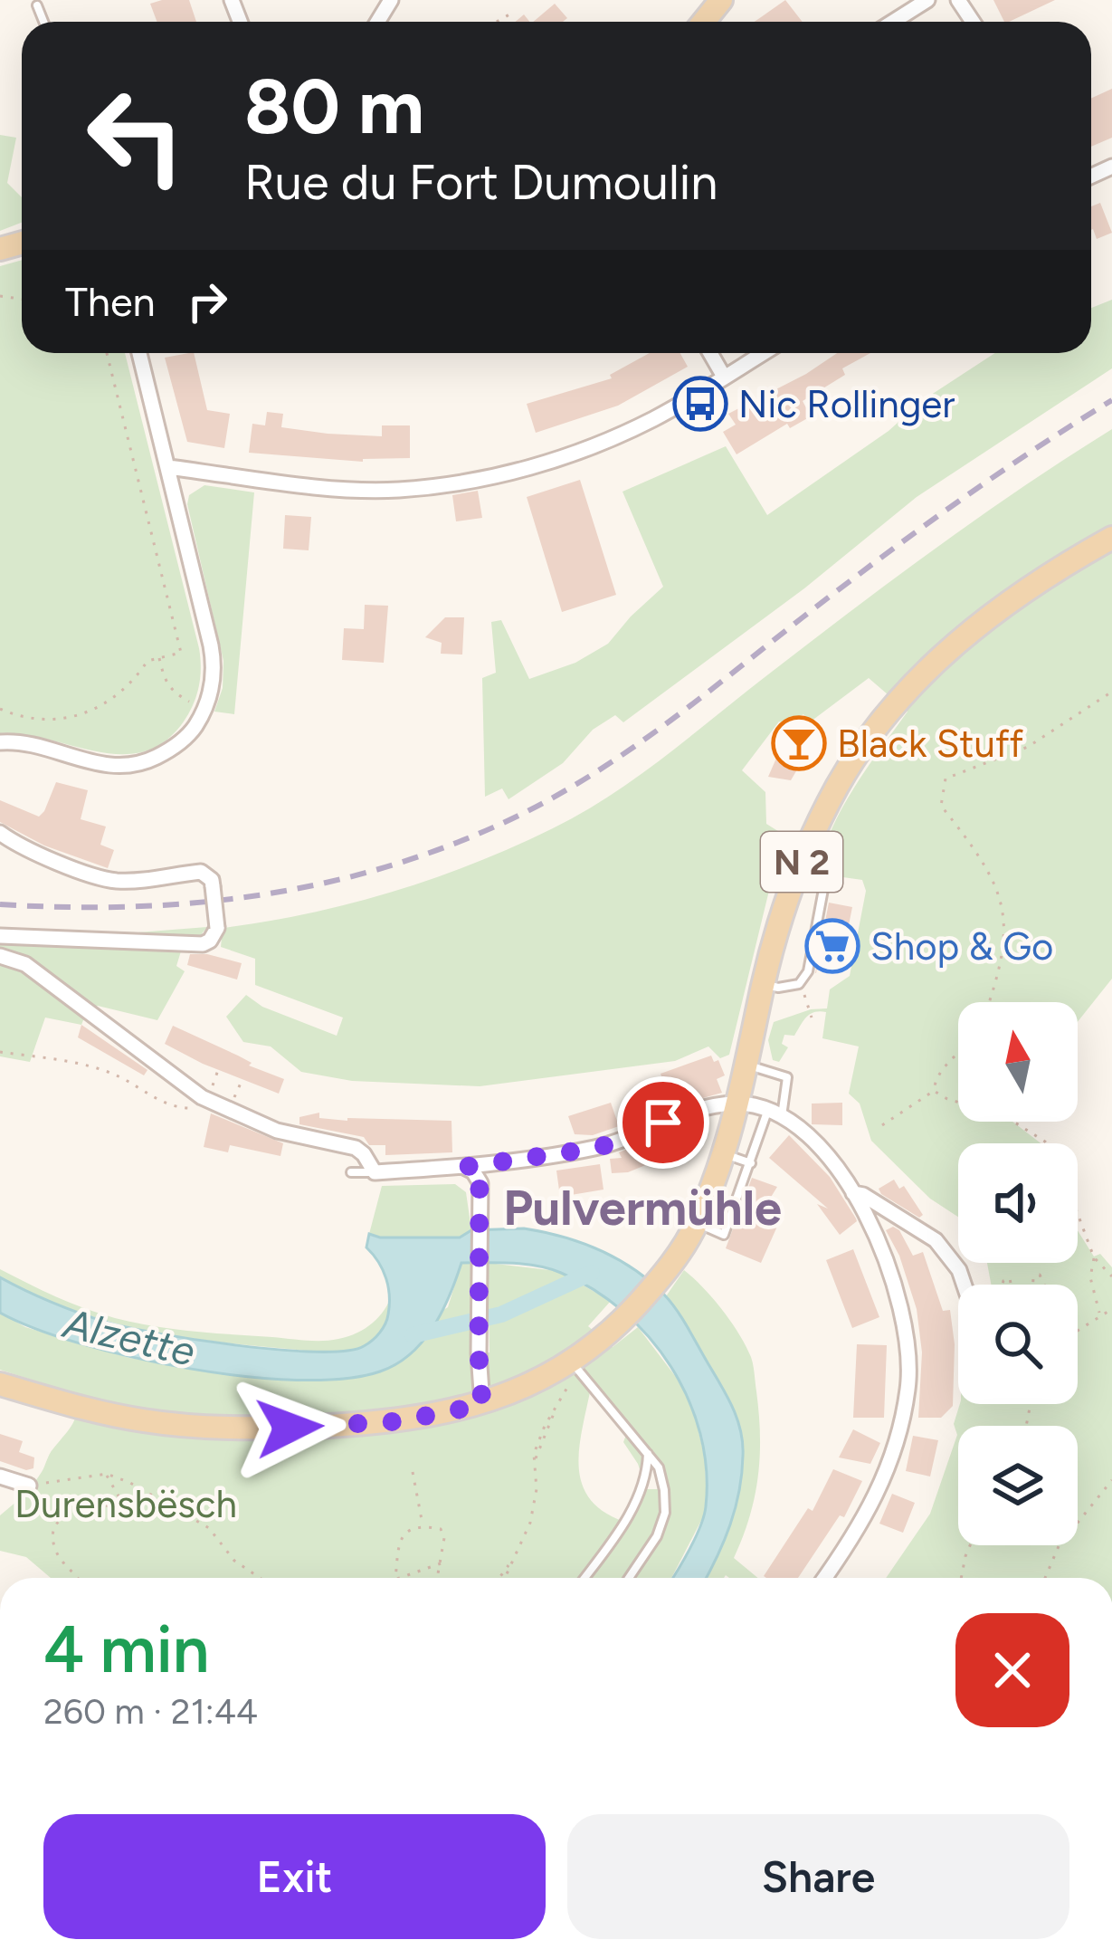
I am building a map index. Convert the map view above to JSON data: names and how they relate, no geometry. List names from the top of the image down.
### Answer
{
  "streets": {
    "main road": ["N 2"]
  },
  "districts": ["Pulvermühle"],
  "water": ["Alzette"],
  "parks": ["Durensbësch"],
  "places": {
    "bus stop": ["Nic Rollinger"],
    "bar": ["Black Stuff"],
    "supermarket": ["Shop & Go"]
  },
  "north": "top",
  "page": {
    "turn": ["80 m", "Rue du Fort Dumoulin"],
    "then": "Then",
    "heading": ["4 min", "260 m · 21:44"],
    "buttons": ["Exit", "Share"]
  }
}
